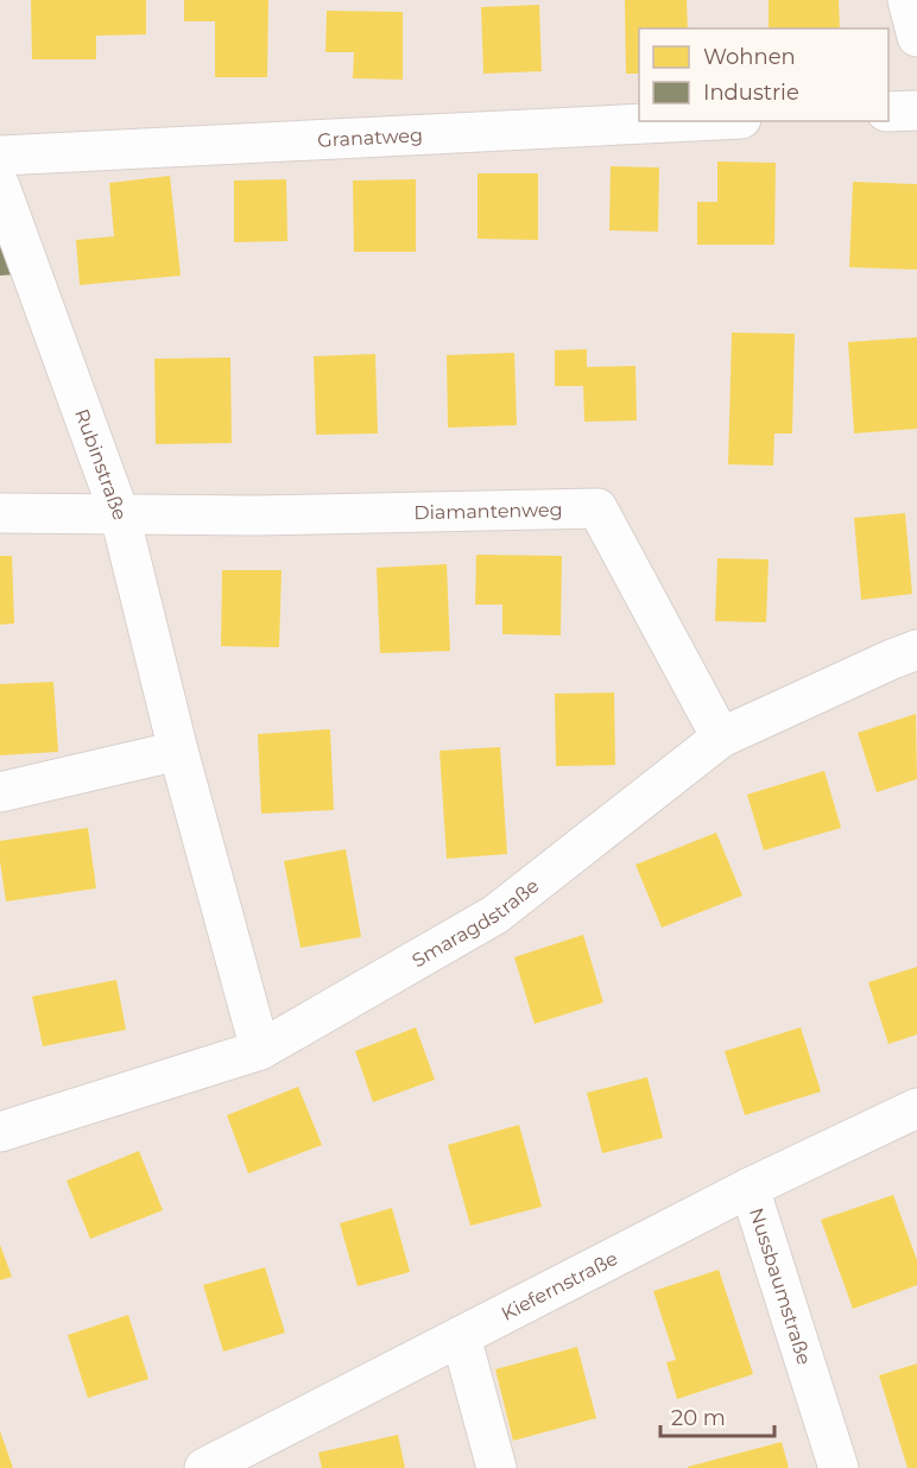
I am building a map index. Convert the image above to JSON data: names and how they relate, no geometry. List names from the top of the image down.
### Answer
{
  "streets": {
    "street": [
      "Granatweg",
      "Rubinstraße",
      "Diamantenweg",
      "Smaragdstraße",
      "Kiefernstraße",
      "Nussbaumstraße"
    ]
  },
  "crossings": [
    ["Rubinstraße", "Diamantenweg"],
    ["Rubinstraße", "Smaragdstraße"],
    ["Diamantenweg", "Smaragdstraße"],
    ["Kiefernstraße", "Nussbaumstraße"]
  ],
  "legend": ["Wohnen", "Industrie"],
  "scale_bar": "20 m"
}
